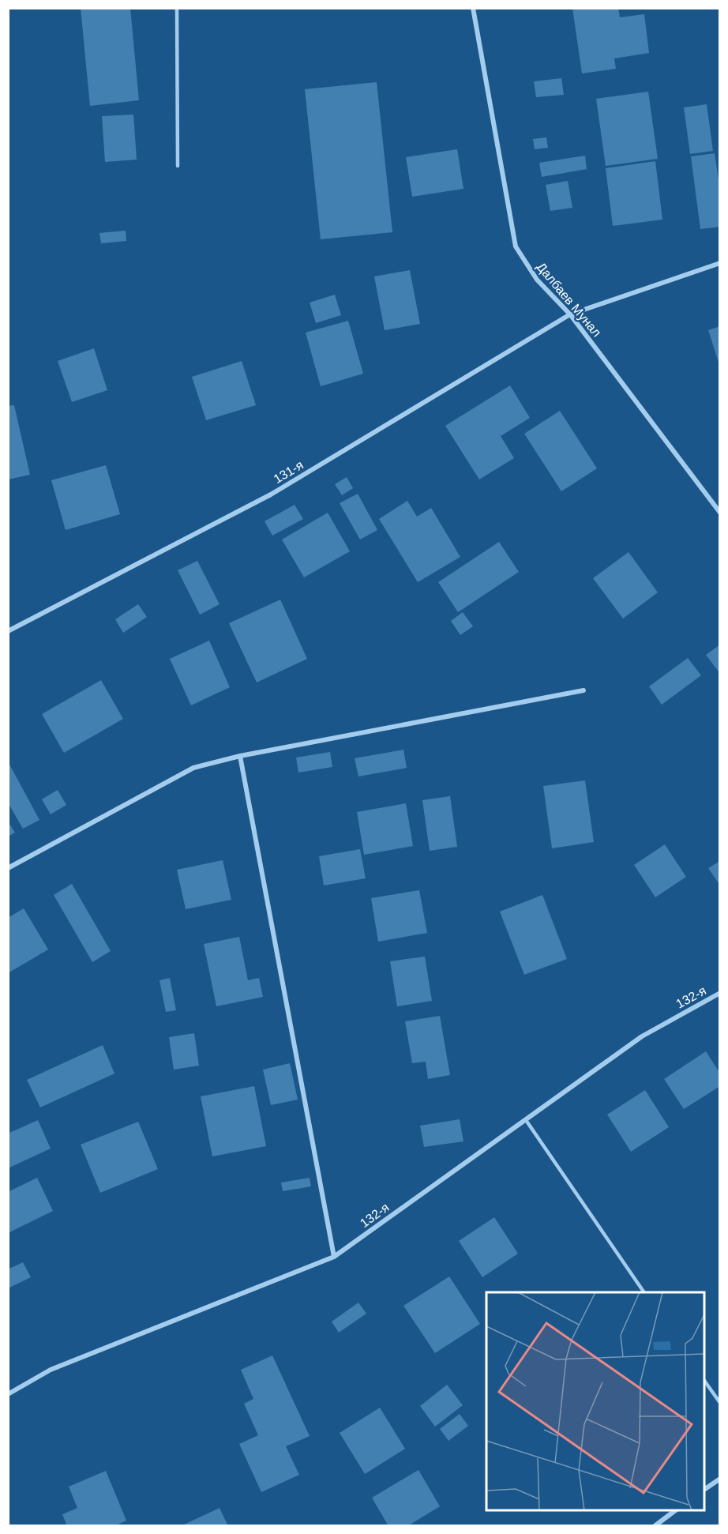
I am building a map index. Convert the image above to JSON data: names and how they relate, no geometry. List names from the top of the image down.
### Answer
{
  "streets": {
    "street": ["Далбаев Мунал", "131-я", "132-я"]
  },
  "crossings": [
    ["Далбаев Мунал", "131-я"]
  ]
}
